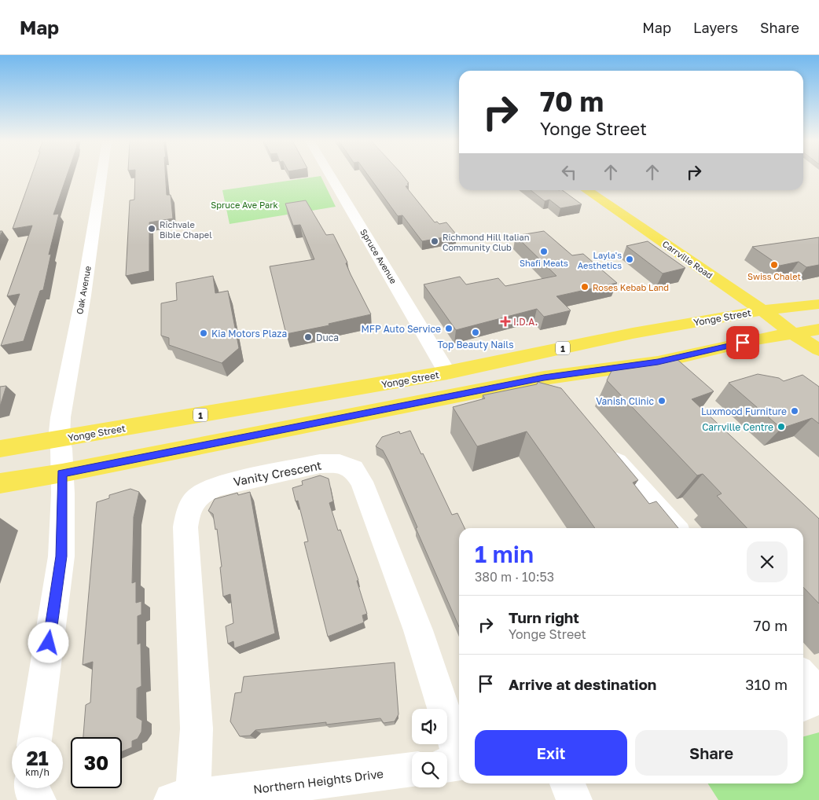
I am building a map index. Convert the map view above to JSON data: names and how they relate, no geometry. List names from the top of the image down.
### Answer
{
  "streets": {
    "main road": ["Carrville Road", "Yonge Street", "1"],
    "street": [
      "Spruce Avenue",
      "Oak Avenue",
      "Vanity Crescent",
      "Northern Heights Drive"
    ]
  },
  "crossings": [
    ["Spruce Avenue", "Yonge Street"],
    ["Carrville Road", "Yonge Street"],
    ["Oak Avenue", "Yonge Street"],
    ["Vanity Crescent", "Northern Heights Drive"]
  ],
  "parks": ["Spruce Ave Park"],
  "places": {
    "other": [
      "Richvale Bible Chapel",
      "Richmond Hill Italian Community Club",
      "Shafi Meats",
      "Layla's Aesthetics",
      "Swiss Chalet",
      "Roses Kebab Land",
      "MFP Auto Service",
      "Top Beauty Nails",
      "Kia Motors Plaza",
      "Duca",
      "Vanish Clinic",
      "Luxmood Furniture",
      "Carrville Centre"
    ],
    "health": ["I.D.A."]
  },
  "page": {
    "header": "Map",
    "nav": ["Map", "Layers", "Share"],
    "turn": ["70 m", "Yonge Street"],
    "heading": ["1 min", "380 m · 10:53"],
    "list": [
      {
        "name": "Turn right",
        "note": "Yonge Street",
        "value": "70 m"
      },
      {
        "name": "Arrive at destination",
        "value": "310 m"
      }
    ],
    "buttons": ["Exit", "Share"],
    "speed": "21 km/h",
    "limit": "30"
  }
}
